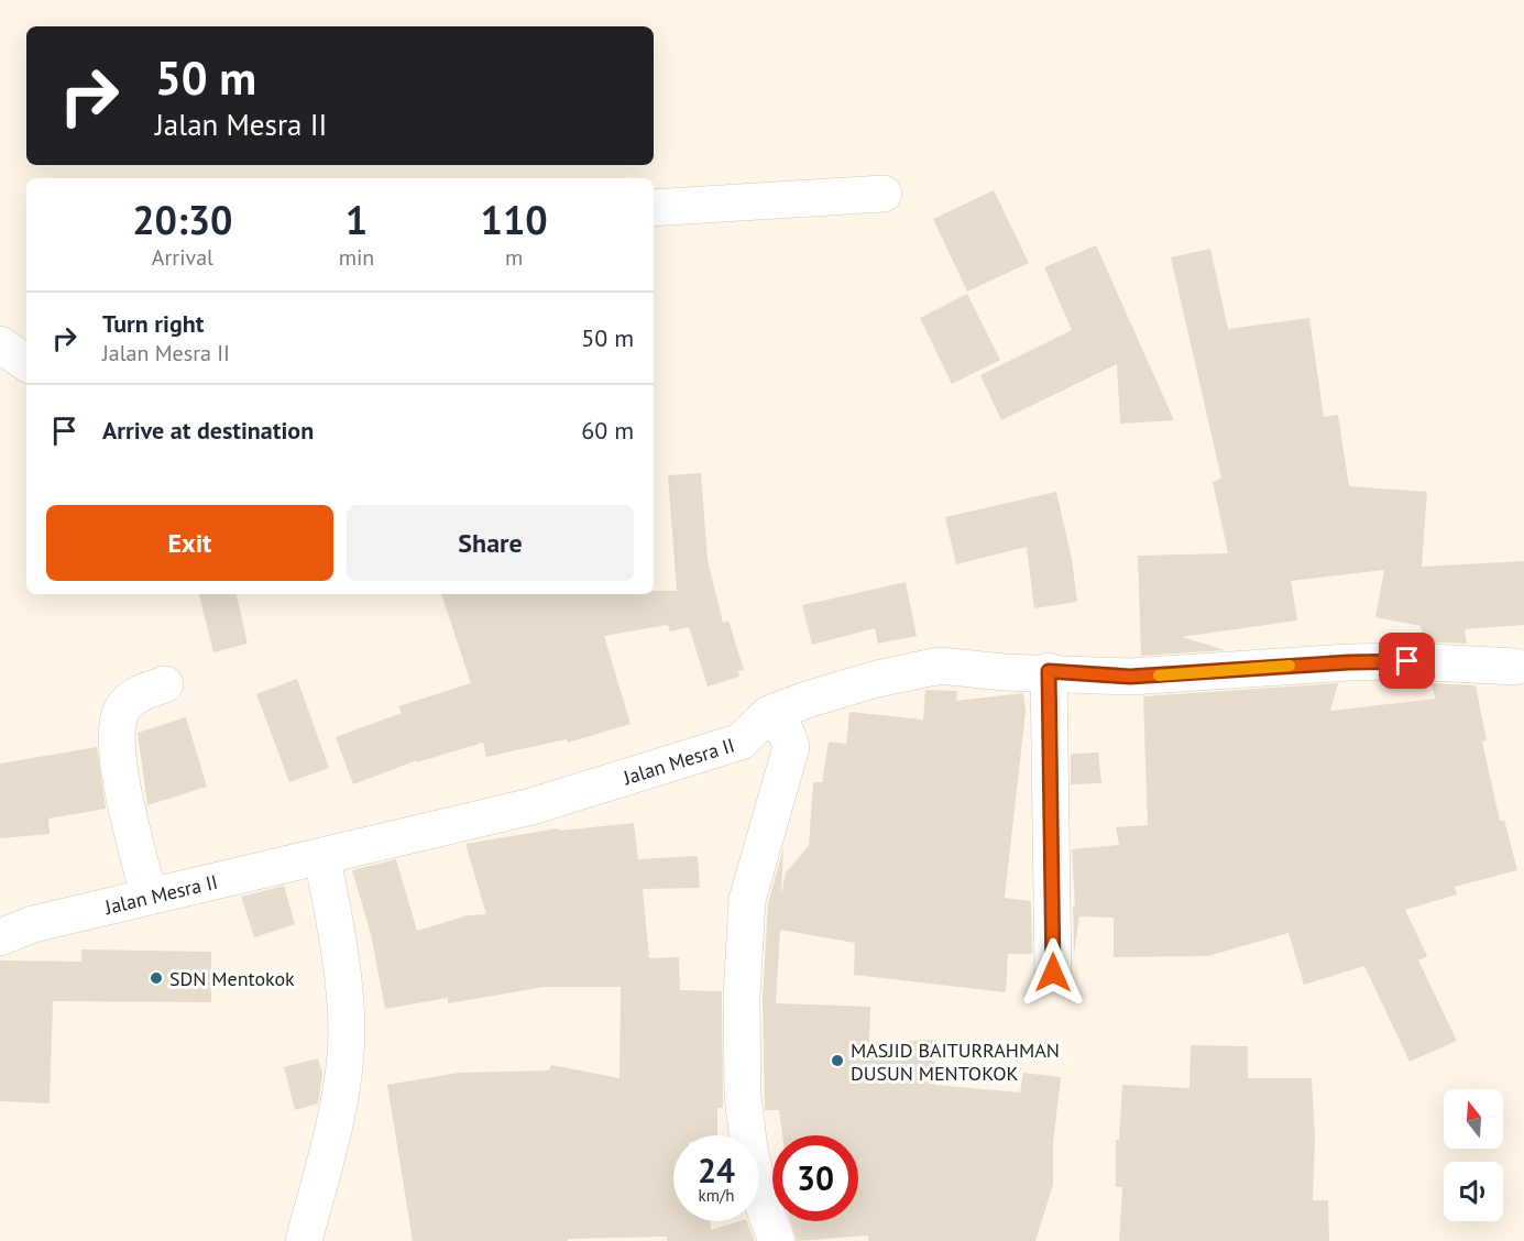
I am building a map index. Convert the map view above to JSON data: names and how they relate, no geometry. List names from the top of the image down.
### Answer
{
  "streets": {
    "street": ["Jalan Mesra II"]
  },
  "places": ["SDN Mentokok", "MASJID BAITURRAHMAN DUSUN MENTOKOK"],
  "north": "top",
  "page": {
    "turn": ["50 m", "Jalan Mesra II"],
    "eta": [
      "20:30",
      "Arrival",
      "1",
      "min",
      "110",
      "m"
    ],
    "list": [
      {
        "name": "Turn right",
        "note": "Jalan Mesra II",
        "value": "50 m"
      },
      {
        "name": "Arrive at destination",
        "value": "60 m"
      }
    ],
    "buttons": ["Exit", "Share"],
    "speed": "24 km/h",
    "limit": "30"
  }
}
